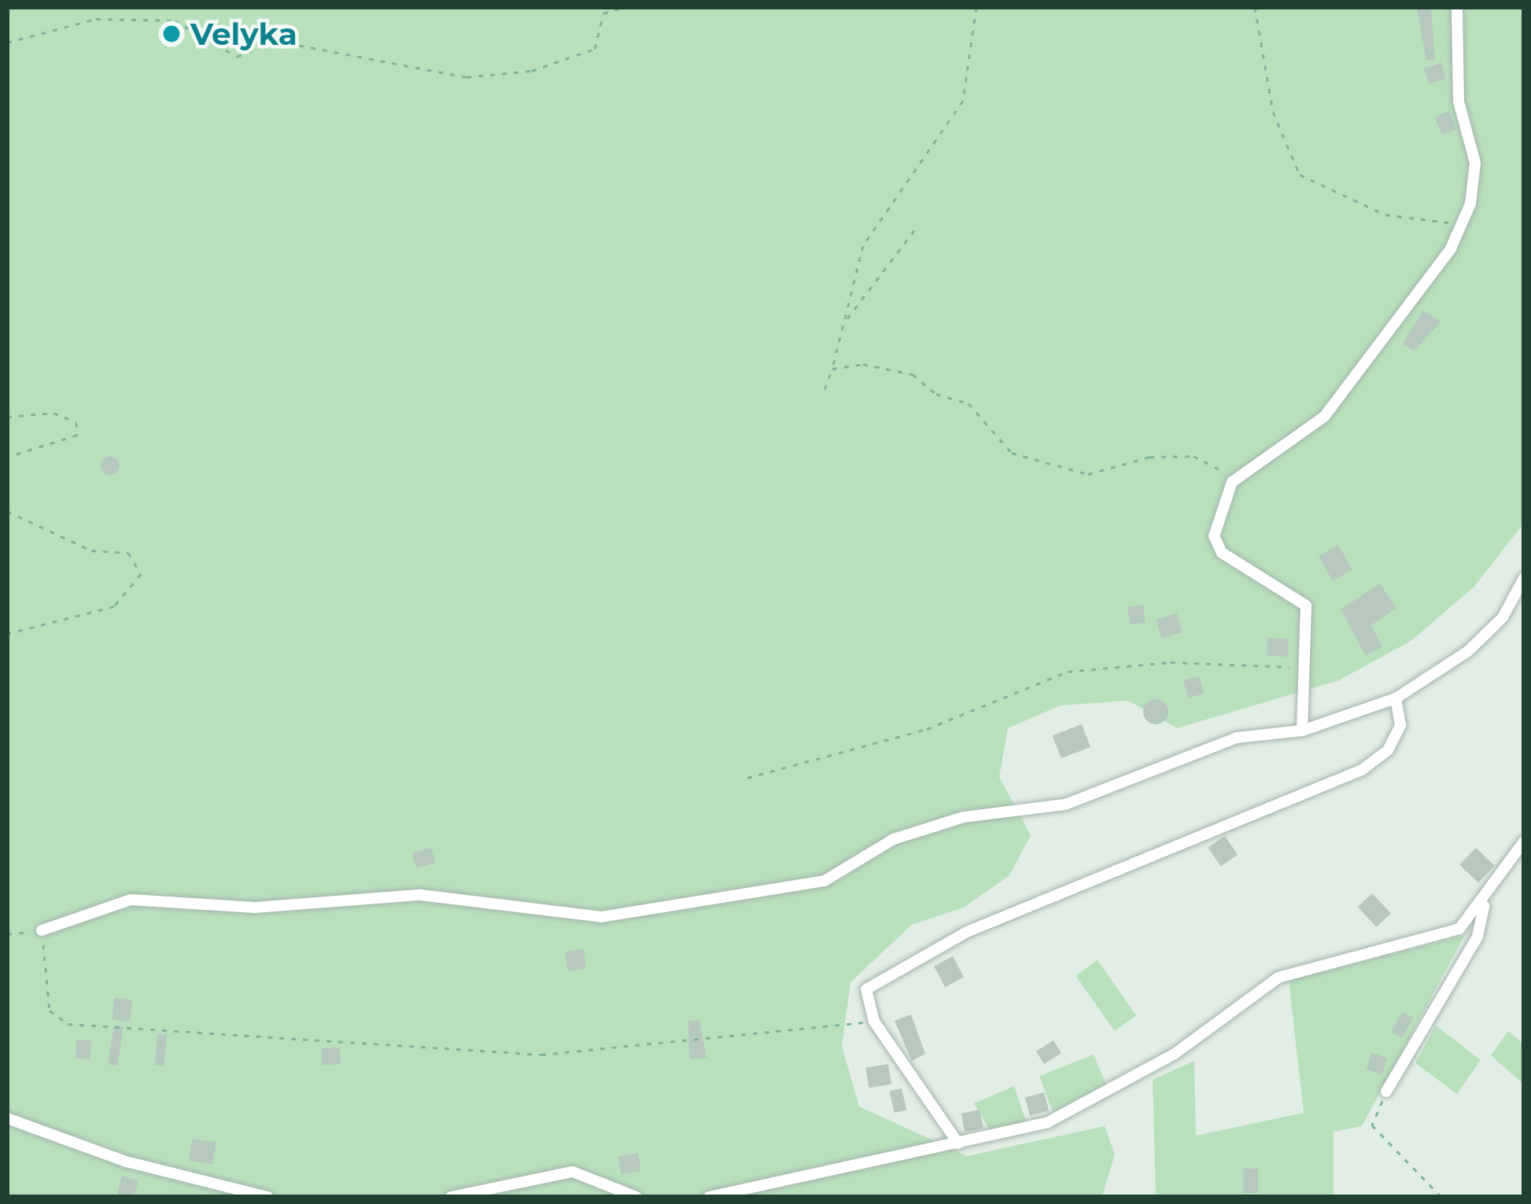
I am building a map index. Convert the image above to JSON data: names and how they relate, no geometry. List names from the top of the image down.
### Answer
{
  "places": ["Velyka"]
}
